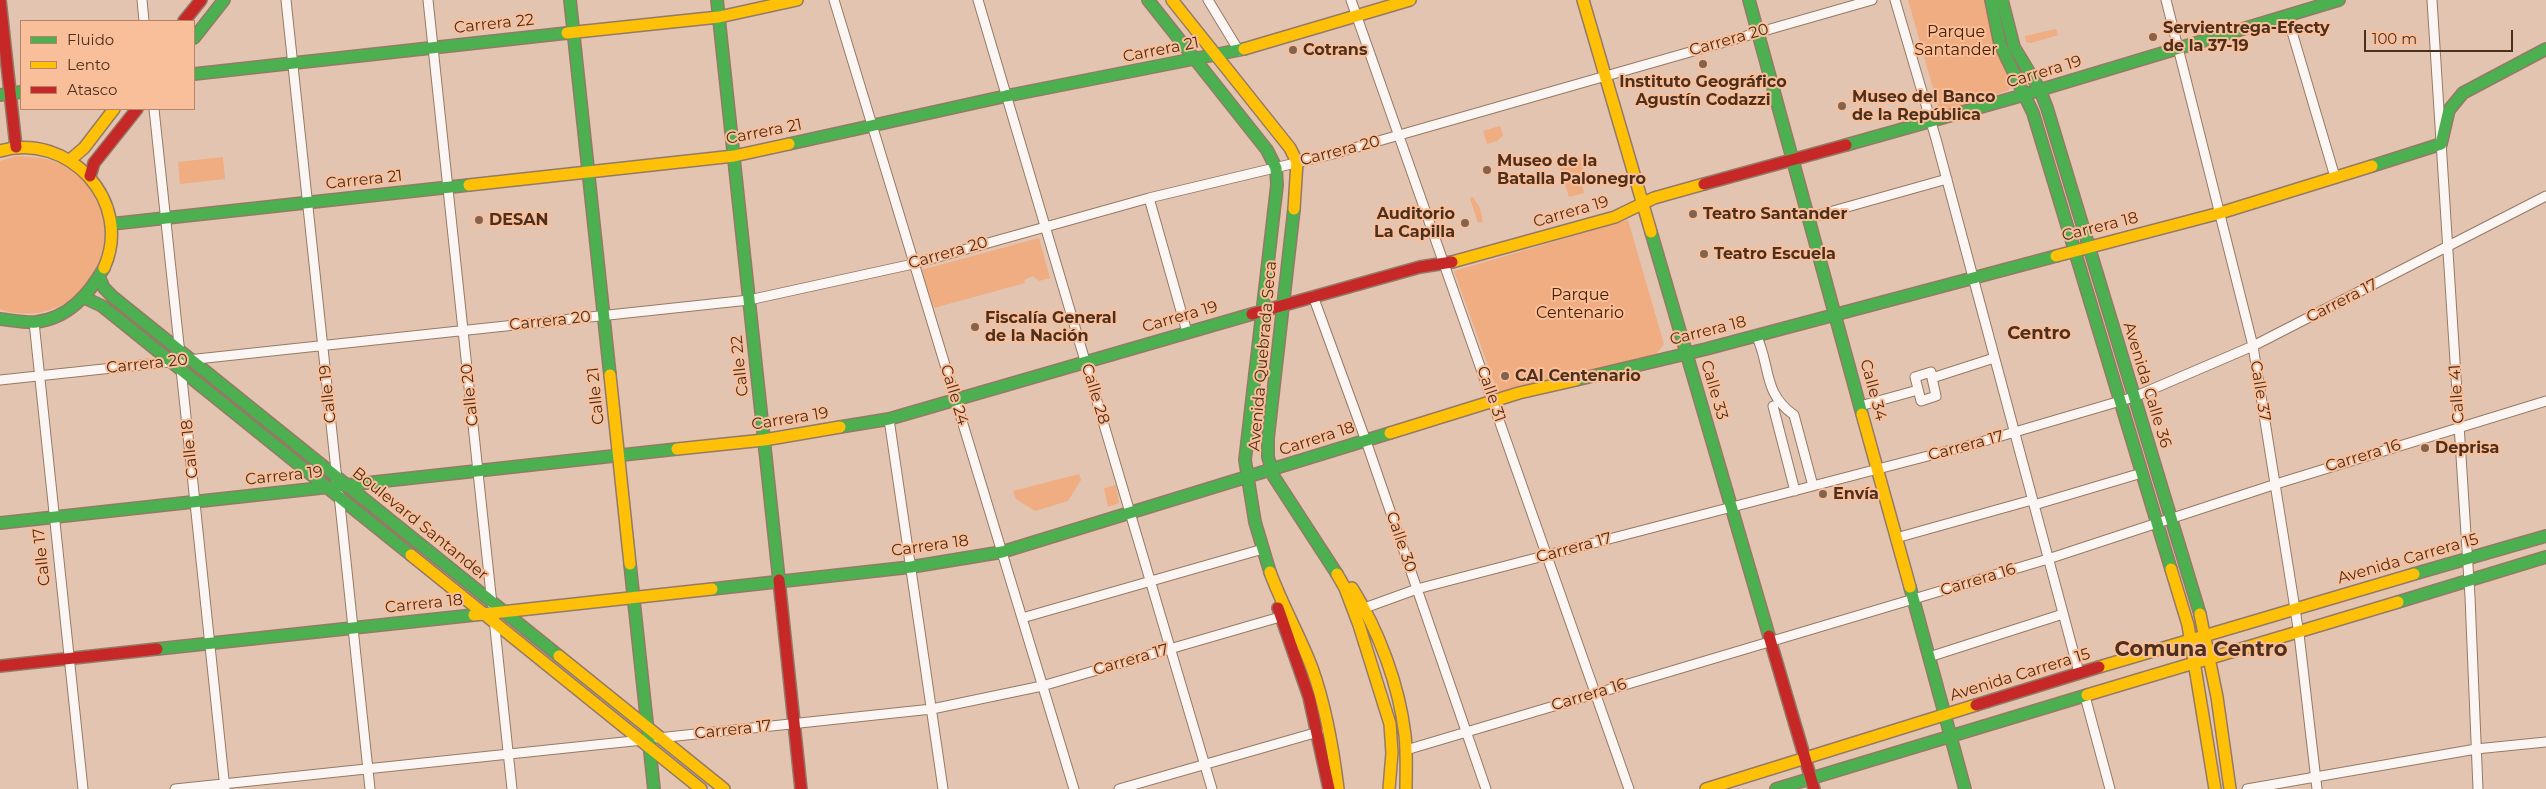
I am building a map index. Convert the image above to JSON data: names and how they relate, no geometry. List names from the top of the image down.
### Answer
{
  "streets": {
    "street": [
      "Carrera 22",
      "Carrera 20",
      "Carrera 21",
      "Carrera 19",
      "Carrera 18",
      "Carrera 17",
      "Avenida Quebrada Seca",
      "Calle 22",
      "Avenida Calle 36",
      "Calle 33",
      "Calle 34",
      "Calle 37",
      "Calle 19",
      "Calle 28",
      "Calle 31",
      "Calle 41",
      "Calle 20",
      "Calle 24",
      "Calle 21",
      "Calle 18",
      "Carrera 16",
      "Boulevard Santander",
      "Calle 30",
      "Calle 17",
      "Avenida Carrera 15"
    ]
  },
  "crossings": [
    ["Carrera 22", "Calle 22"],
    ["Carrera 22", "Calle 19"],
    ["Carrera 22", "Calle 20"],
    ["Carrera 22", "Calle 21"],
    ["Carrera 20", "Avenida Quebrada Seca"],
    ["Carrera 20", "Calle 22"],
    ["Carrera 20", "Calle 33"],
    ["Carrera 20", "Calle 34"],
    ["Carrera 20", "Calle 19"],
    ["Carrera 20", "Calle 28"],
    ["Carrera 20", "Calle 31"],
    ["Carrera 20", "Calle 20"],
    ["Carrera 20", "Calle 24"],
    ["Carrera 20", "Calle 21"],
    ["Carrera 20", "Calle 18"],
    ["Carrera 20", "Boulevard Santander"],
    ["Carrera 20", "Calle 17"],
    ["Carrera 21", "Avenida Quebrada Seca"],
    ["Carrera 21", "Calle 22"],
    ["Carrera 21", "Calle 19"],
    ["Carrera 21", "Calle 28"],
    ["Carrera 21", "Calle 31"],
    ["Carrera 21", "Calle 20"],
    ["Carrera 21", "Calle 24"],
    ["Carrera 21", "Calle 21"],
    ["Carrera 21", "Calle 18"],
    ["Carrera 19", "Avenida Quebrada Seca"],
    ["Carrera 19", "Calle 22"],
    ["Carrera 19", "Avenida Calle 36"],
    ["Carrera 19", "Calle 33"],
    ["Carrera 19", "Calle 34"],
    ["Carrera 19", "Calle 37"],
    ["Carrera 19", "Calle 19"],
    ["Carrera 19", "Calle 28"],
    ["Carrera 19", "Calle 31"],
    ["Carrera 19", "Calle 20"],
    ["Carrera 19", "Calle 24"],
    ["Carrera 19", "Calle 21"],
    ["Carrera 19", "Calle 18"],
    ["Carrera 19", "Boulevard Santander"],
    ["Carrera 19", "Calle 30"],
    ["Carrera 19", "Calle 17"],
    ["Carrera 18", "Avenida Quebrada Seca"],
    ["Carrera 18", "Calle 22"],
    ["Carrera 18", "Avenida Calle 36"],
    ["Carrera 18", "Calle 33"],
    ["Carrera 18", "Calle 34"],
    ["Carrera 18", "Calle 37"],
    ["Carrera 18", "Calle 19"],
    ["Carrera 18", "Calle 28"],
    ["Carrera 18", "Calle 31"],
    ["Carrera 18", "Calle 41"],
    ["Carrera 18", "Calle 20"],
    ["Carrera 18", "Calle 24"],
    ["Carrera 18", "Calle 21"],
    ["Carrera 18", "Calle 18"],
    ["Carrera 18", "Boulevard Santander"],
    ["Carrera 18", "Calle 30"],
    ["Carrera 18", "Calle 17"],
    ["Carrera 17", "Avenida Quebrada Seca"],
    ["Carrera 17", "Calle 22"],
    ["Carrera 17", "Avenida Calle 36"],
    ["Carrera 17", "Calle 33"],
    ["Carrera 17", "Calle 34"],
    ["Carrera 17", "Calle 37"],
    ["Carrera 17", "Calle 19"],
    ["Carrera 17", "Calle 28"],
    ["Carrera 17", "Calle 31"],
    ["Carrera 17", "Calle 41"],
    ["Carrera 17", "Calle 20"],
    ["Carrera 17", "Calle 24"],
    ["Carrera 17", "Calle 21"],
    ["Carrera 17", "Calle 18"],
    ["Carrera 17", "Boulevard Santander"],
    ["Carrera 17", "Calle 30"],
    ["Avenida Calle 36", "Carrera 16"],
    ["Avenida Calle 36", "Avenida Carrera 15"],
    ["Calle 33", "Carrera 16"],
    ["Calle 33", "Avenida Carrera 15"],
    ["Calle 34", "Carrera 16"],
    ["Calle 34", "Avenida Carrera 15"],
    ["Calle 37", "Carrera 16"],
    ["Calle 37", "Avenida Carrera 15"],
    ["Calle 19", "Boulevard Santander"],
    ["Calle 31", "Carrera 16"],
    ["Calle 41", "Carrera 16"],
    ["Calle 41", "Avenida Carrera 15"],
    ["Calle 20", "Boulevard Santander"],
    ["Calle 21", "Boulevard Santander"],
    ["Calle 18", "Boulevard Santander"],
    ["Carrera 16", "Calle 30"]
  ],
  "districts": ["Centro", "Comuna Centro"],
  "parks": ["Parque Santander", "Parque Centenario"],
  "places": [
    "Servientrega-Efecty de la 37-19",
    "Cotrans",
    "Instituto Geográfico Agustín Codazzi",
    "Museo del Banco de la República",
    "Museo de la Batalla Palonegro",
    "Teatro Santander",
    "DESAN",
    "Auditorio La Capilla",
    "Teatro Escuela",
    "Fiscalía General de la Nación",
    "CAI Centenario",
    "Deprisa",
    "Envía"
  ],
  "legend": ["Fluido", "Lento", "Atasco"],
  "scale_bar": "100 m"
}
